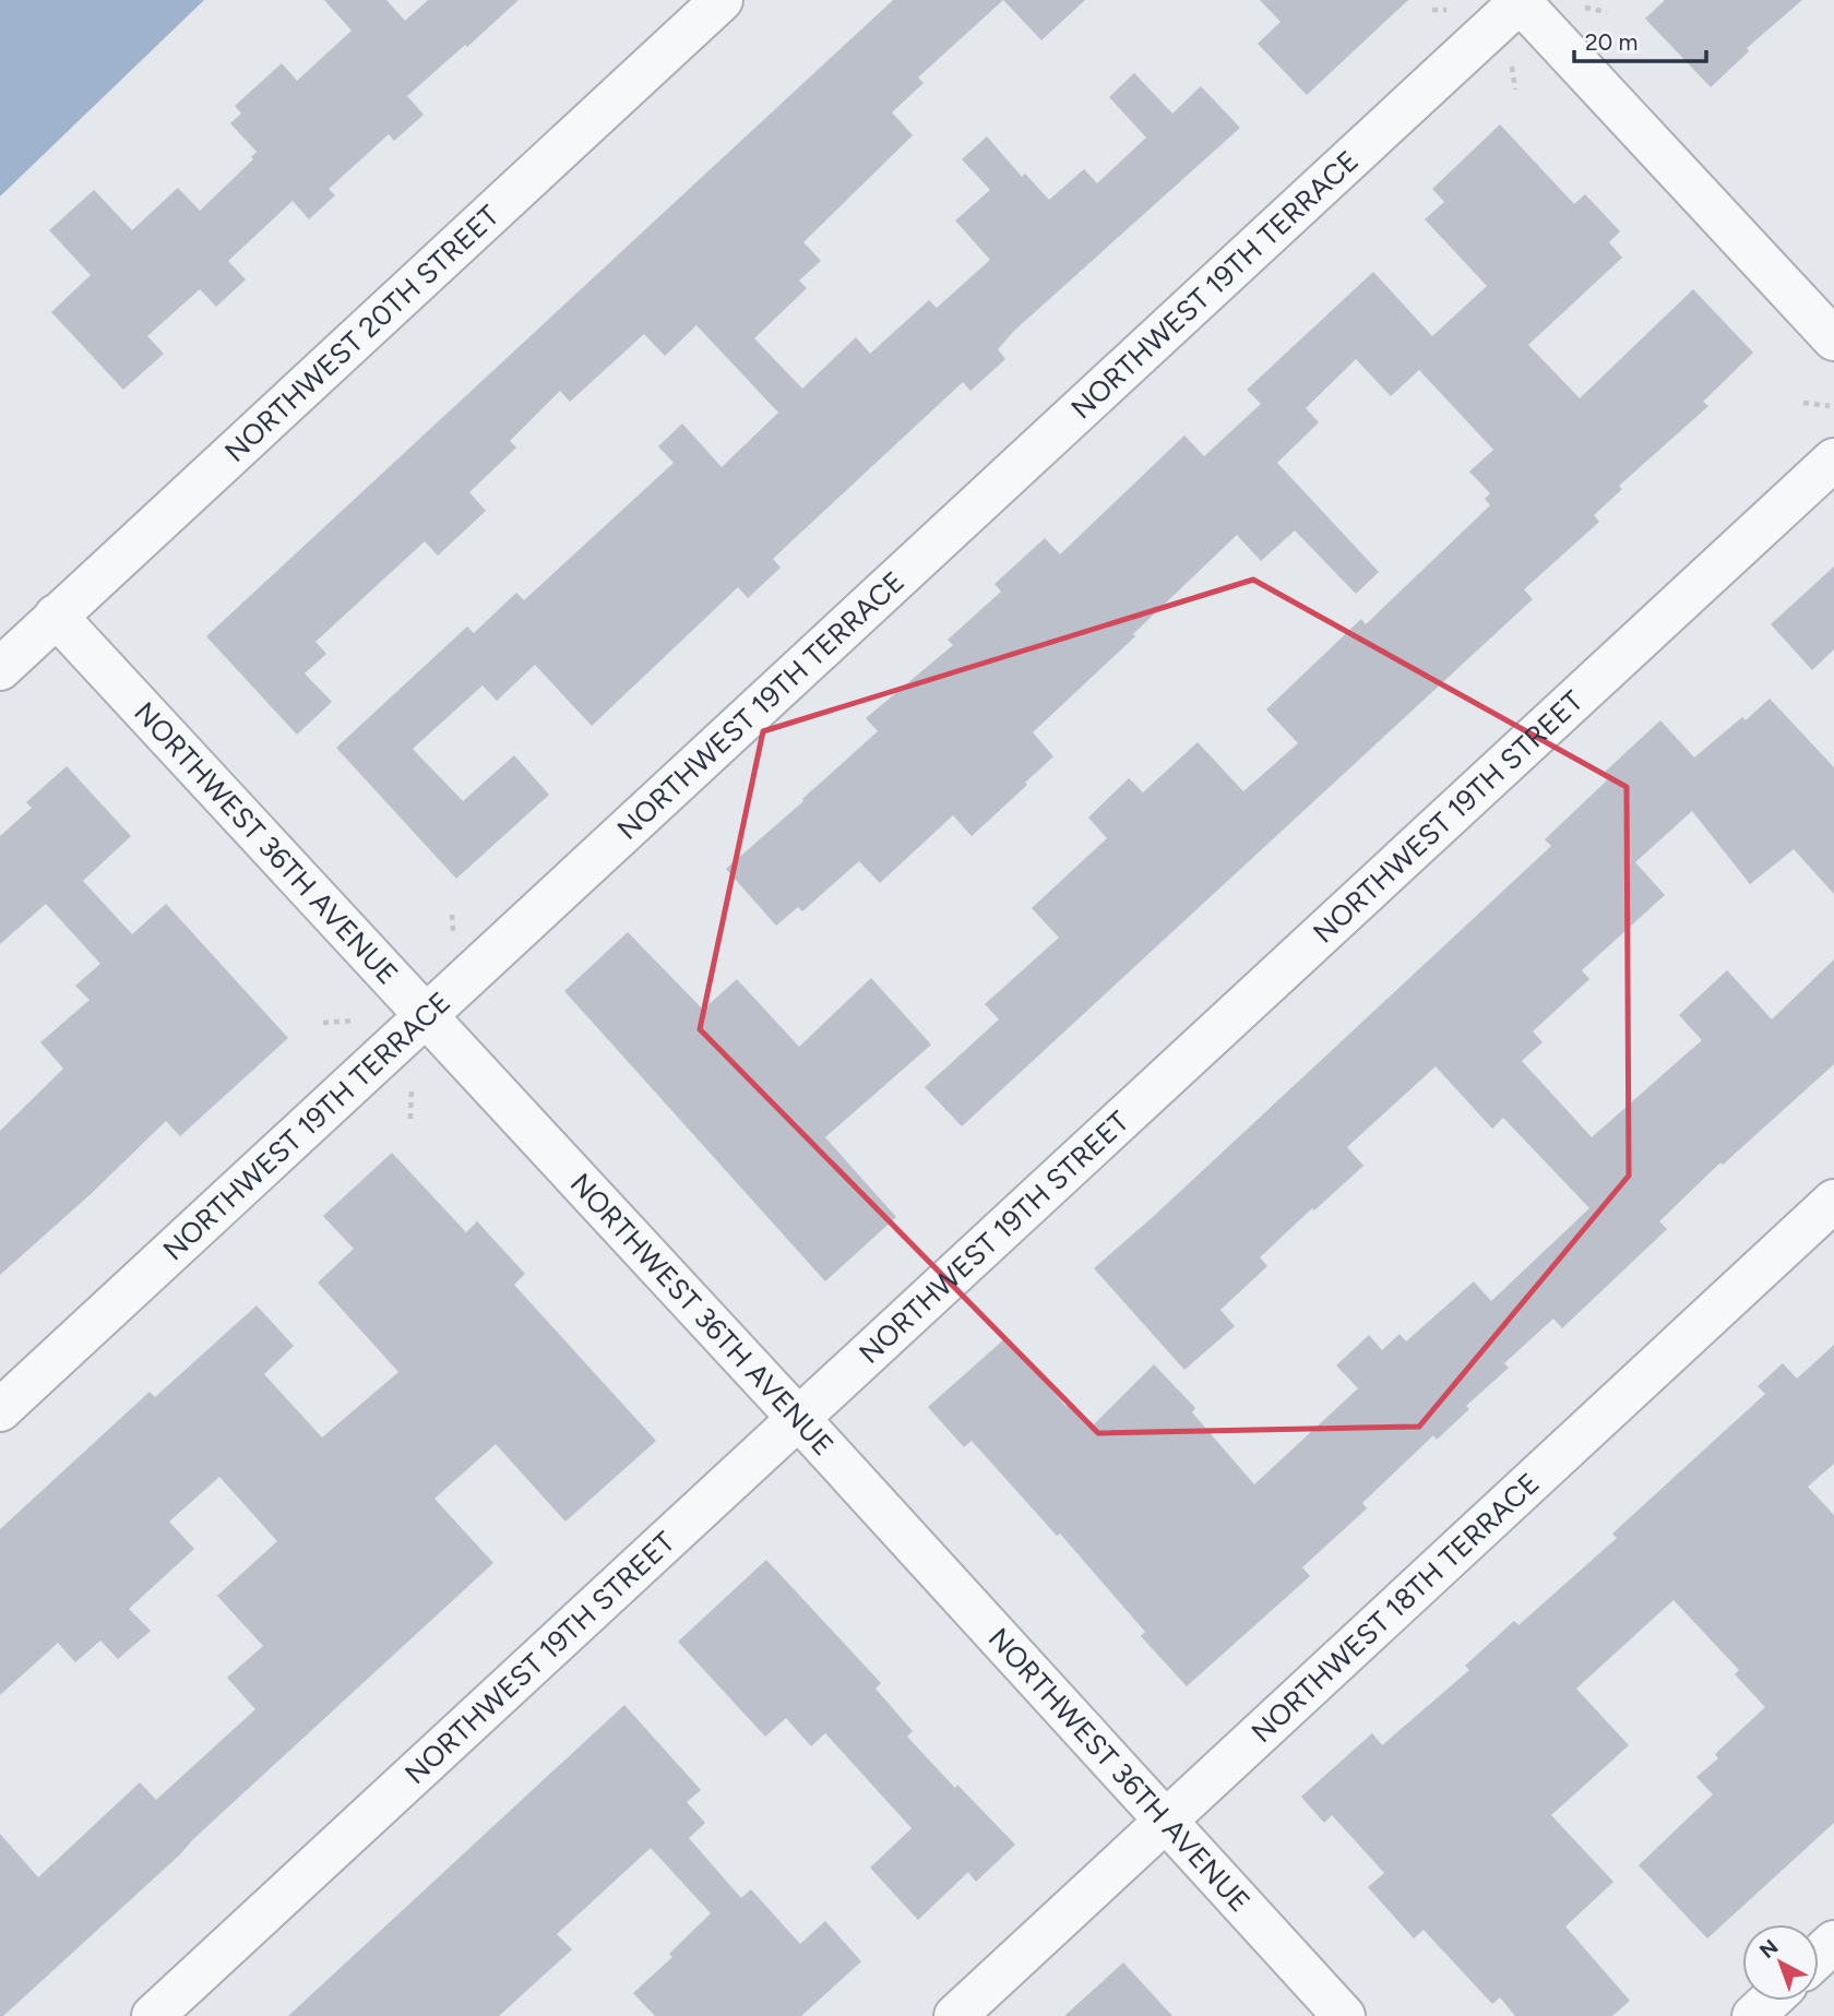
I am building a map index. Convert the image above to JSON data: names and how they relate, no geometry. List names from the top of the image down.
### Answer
{
  "streets": {
    "street": [
      "NORTHWEST 19TH TERRACE",
      "NORTHWEST 20TH STREET",
      "NORTHWEST 19TH STREET",
      "NORTHWEST 36TH AVENUE",
      "NORTHWEST 18TH TERRACE"
    ]
  },
  "crossings": [
    ["NORTHWEST 19TH TERRACE", "NORTHWEST 36TH AVENUE"],
    ["NORTHWEST 20TH STREET", "NORTHWEST 36TH AVENUE"],
    ["NORTHWEST 19TH STREET", "NORTHWEST 36TH AVENUE"],
    ["NORTHWEST 36TH AVENUE", "NORTHWEST 18TH TERRACE"]
  ],
  "scale_bar": "20 m",
  "north": "top left"
}
